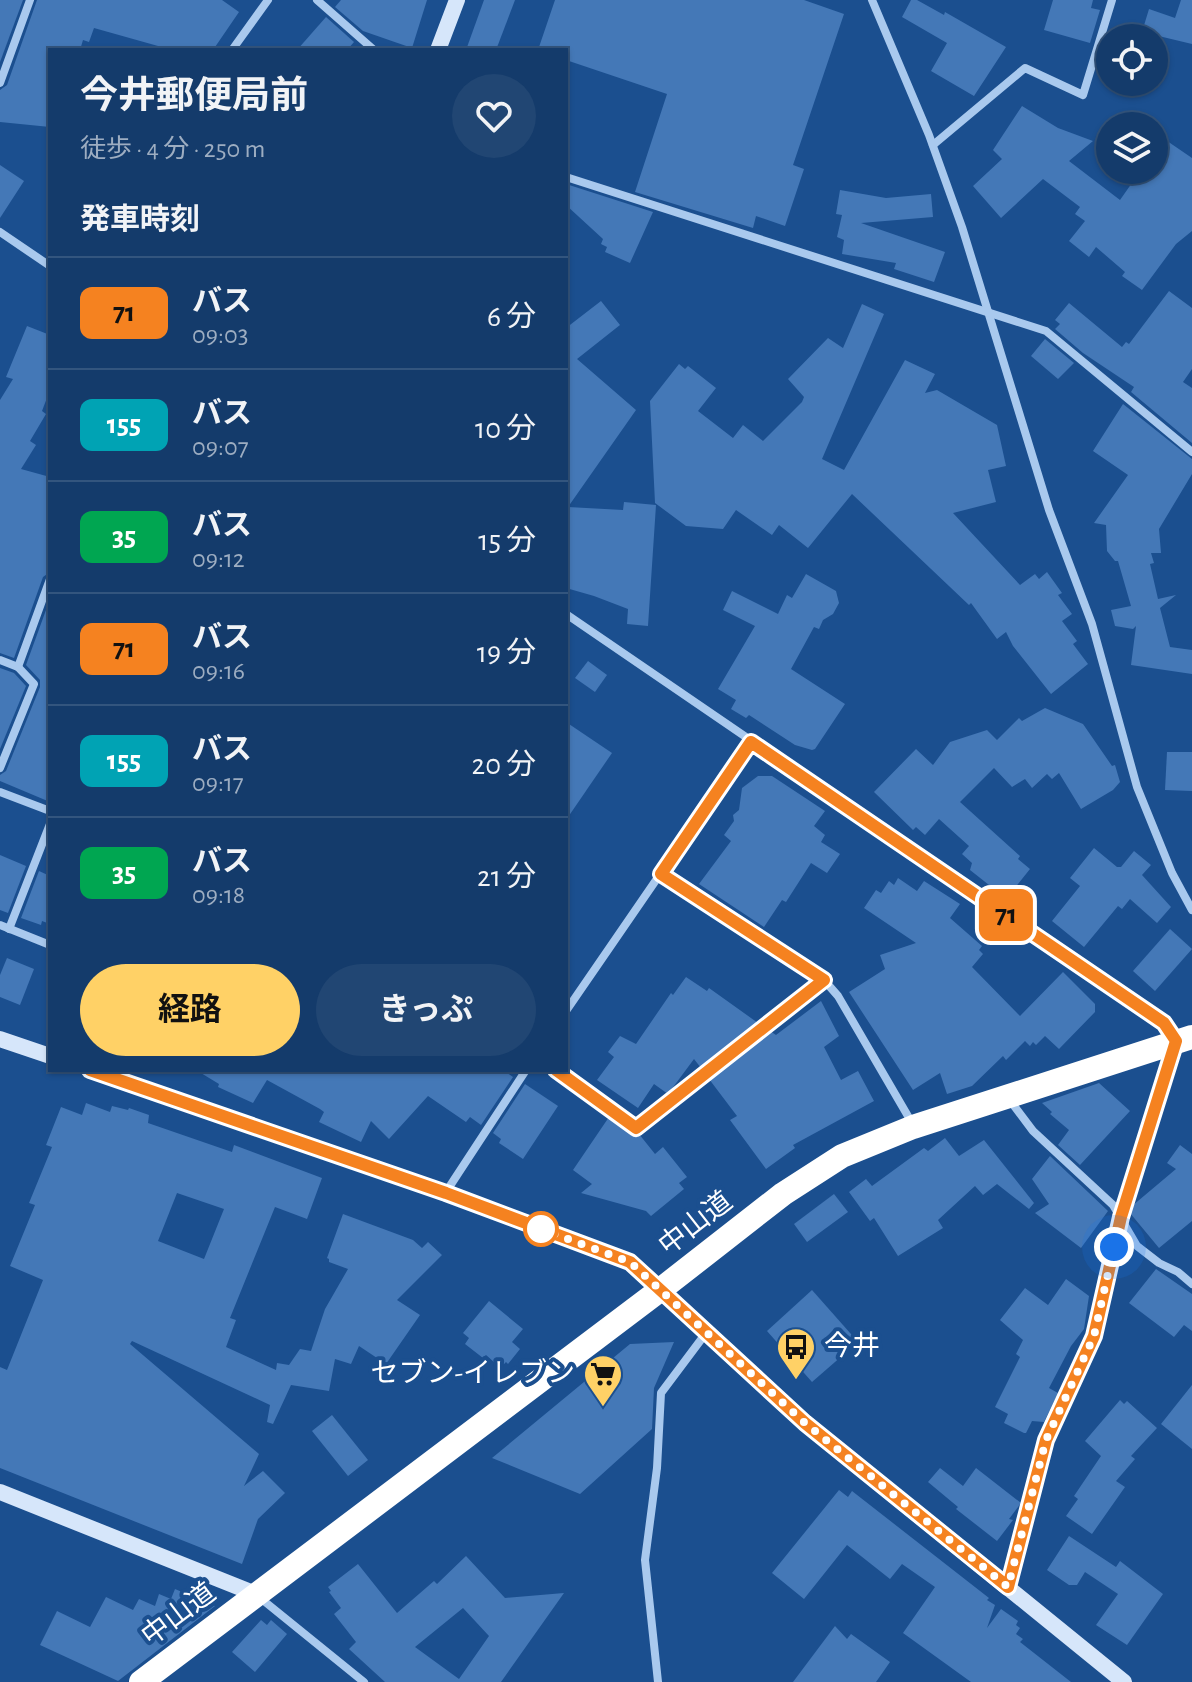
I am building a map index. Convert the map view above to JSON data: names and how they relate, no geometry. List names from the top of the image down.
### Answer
{
  "streets": {
    "highway": ["中山道"]
  },
  "places": {
    "bus stop": ["今井"],
    "supermarket": ["セブン-イレブン"]
  },
  "lines": ["bus line 71"],
  "page": {
    "on_map": "71",
    "heading": [
      ["今井郵便局前", "徒歩 · 4 分 · 250 m"],
      "発車時刻"
    ],
    "list": [
      {
        "mark": "71",
        "name": "バス",
        "note": "09:03",
        "value": "6 分"
      },
      {
        "mark": "155",
        "name": "バス",
        "note": "09:07",
        "value": "10 分"
      },
      {
        "mark": "35",
        "name": "バス",
        "note": "09:12",
        "value": "15 分"
      },
      {
        "mark": "71",
        "name": "バス",
        "note": "09:16",
        "value": "19 分"
      },
      {
        "mark": "155",
        "name": "バス",
        "note": "09:17",
        "value": "20 分"
      },
      {
        "mark": "35",
        "name": "バス",
        "note": "09:18",
        "value": "21 分"
      }
    ],
    "buttons": ["経路", "きっぷ"]
  }
}
